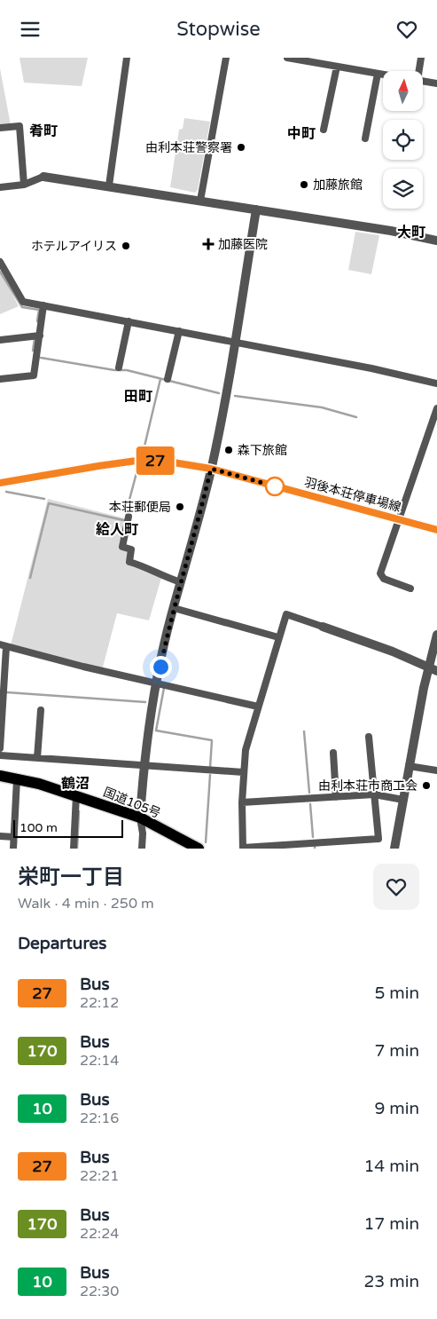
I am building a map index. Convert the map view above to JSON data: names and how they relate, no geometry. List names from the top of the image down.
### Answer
{
  "streets": {
    "highway": ["国道105号"],
    "main road": ["羽後本荘停車場線"]
  },
  "districts": [
    "肴町",
    "中町",
    "大町",
    "田町",
    "給人町",
    "鶴沼"
  ],
  "places": {
    "other": [
      "由利本荘警察署",
      "加藤旅館",
      "ホテルアイリス",
      "森下旅館",
      "本荘郵便局",
      "由利本荘市商工会"
    ],
    "health": ["加藤医院"]
  },
  "lines": ["bus line 27"],
  "scale_bar": "100 m",
  "north": "top",
  "page": {
    "header": "Stopwise",
    "on_map": "27",
    "scale": "100 m",
    "heading": [
      ["栄町一丁目", "Walk · 4 min · 250 m"],
      "Departures"
    ],
    "list": [
      {
        "mark": "27",
        "name": "Bus",
        "note": "22:12",
        "value": "5 min"
      },
      {
        "mark": "170",
        "name": "Bus",
        "note": "22:14",
        "value": "7 min"
      },
      {
        "mark": "10",
        "name": "Bus",
        "note": "22:16",
        "value": "9 min"
      },
      {
        "mark": "27",
        "name": "Bus",
        "note": "22:21",
        "value": "14 min"
      },
      {
        "mark": "170",
        "name": "Bus",
        "note": "22:24",
        "value": "17 min"
      },
      {
        "mark": "10",
        "name": "Bus",
        "note": "22:30",
        "value": "23 min"
      }
    ]
  }
}
